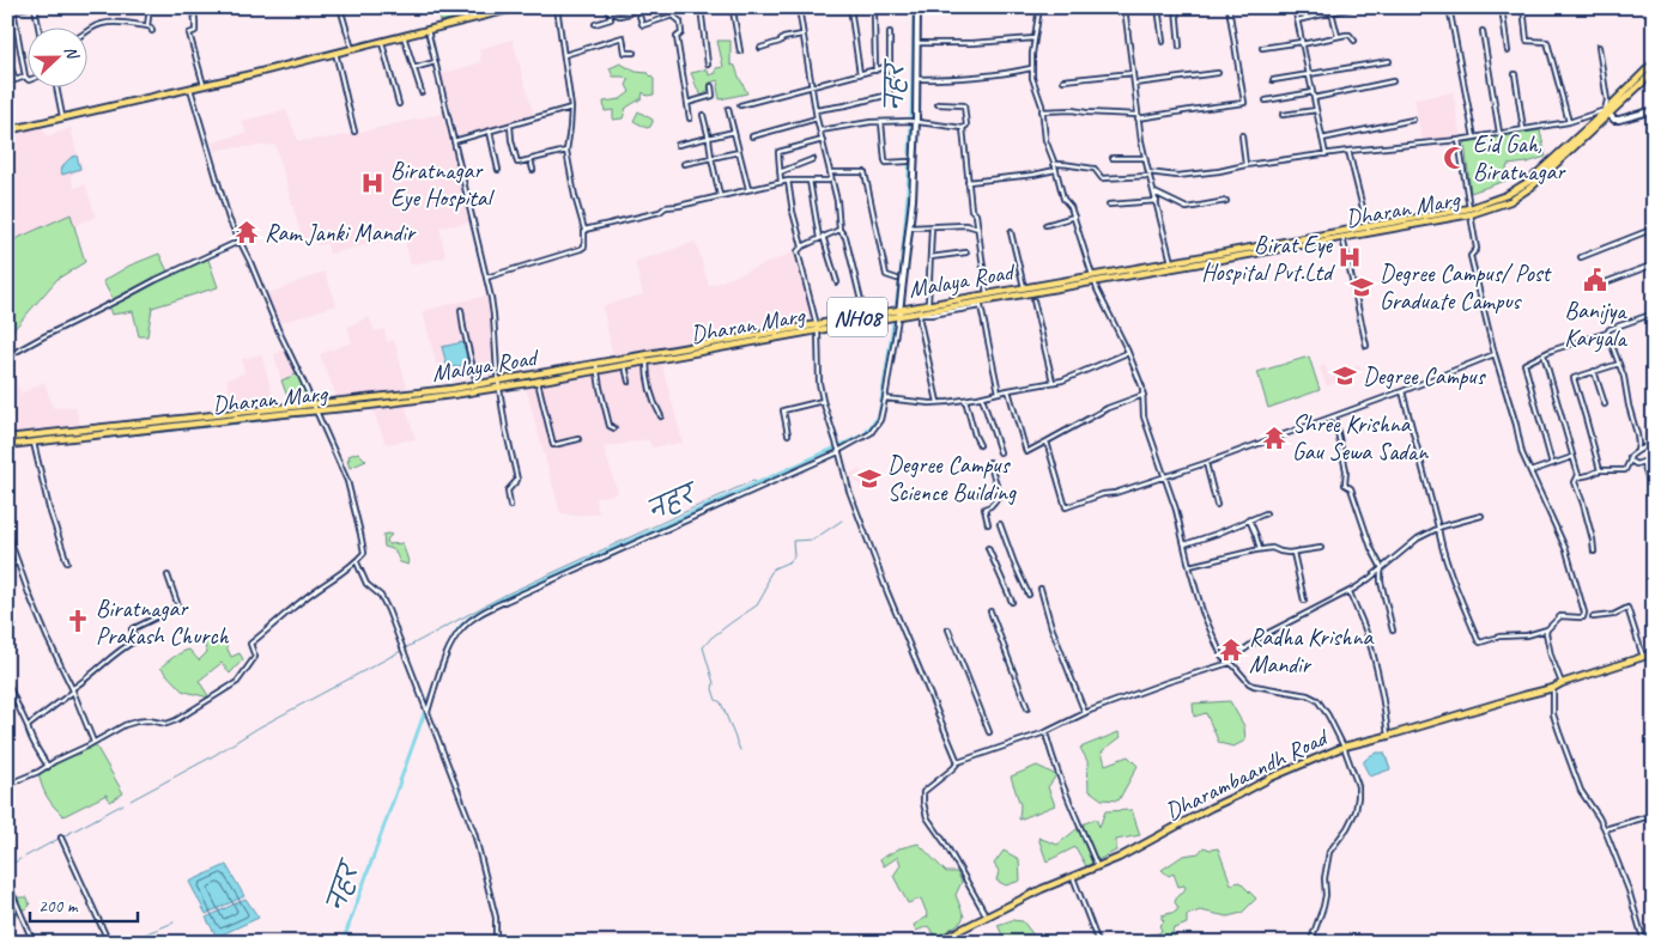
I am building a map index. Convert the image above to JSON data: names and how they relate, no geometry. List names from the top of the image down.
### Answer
{
  "streets": {
    "main road": [
      "Dharan Marg",
      "Malaya Road",
      "NH08",
      "Dharambaandh Road"
    ]
  },
  "crossings": [
    ["Dharan Marg", "Malaya Road"],
    ["Dharan Marg", "NH08"]
  ],
  "water": ["नहर"],
  "places": {
    "mosque": ["Eid Gah, Biratnagar"],
    "hospital": ["Biratnagar Eye Hospital", "Birat Eye Hospital Pvt.Ltd"],
    "temple": ["Ram Janki Mandir", "Shree Krishna Gau Sewa Sadan", "Radha Krishna Mandir"],
    "public building": ["Banijya Karyala"],
    "school or university": ["Degree Campus/ Post Graduate Campus", "Degree Campus", "Degree Campus Science Building"],
    "church": ["Biratnagar Prakash Church"]
  },
  "scale_bar": "200 m",
  "north": "right"
}
